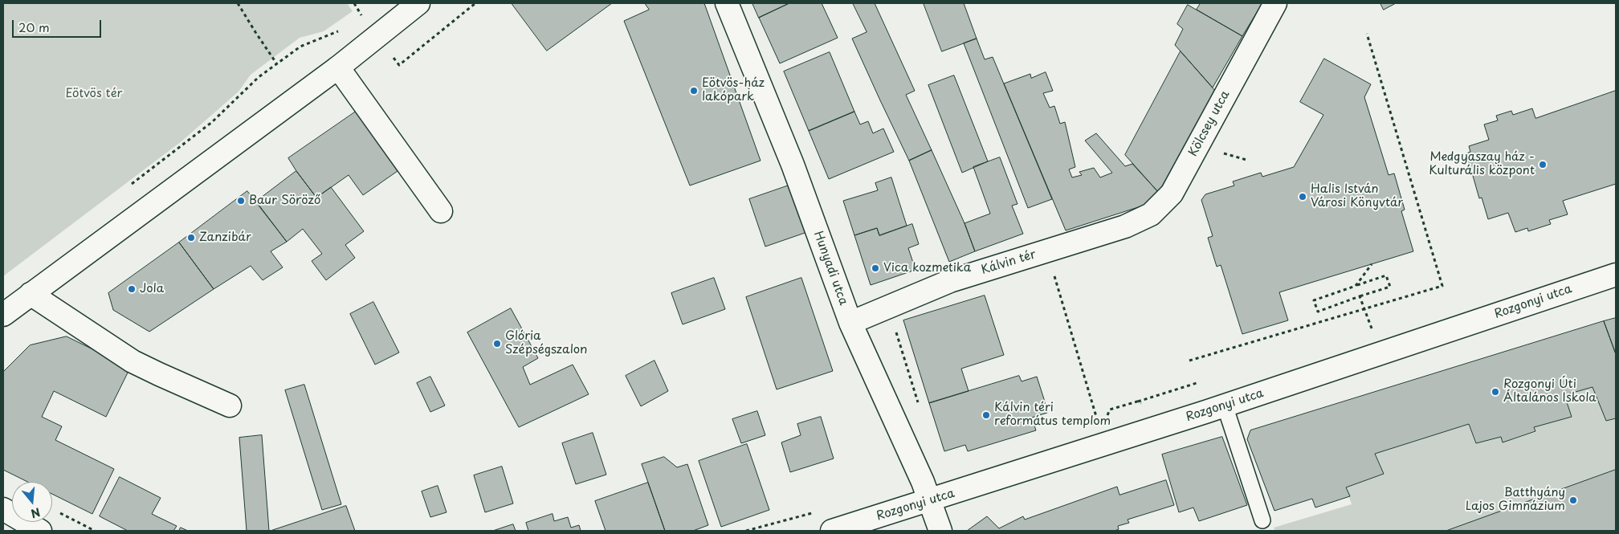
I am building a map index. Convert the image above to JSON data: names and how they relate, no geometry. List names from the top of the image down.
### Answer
{
  "streets": {
    "street": [
      "Kölcsey utca",
      "Kálvin tér",
      "Hunyadi utca",
      "Rozgonyi utca"
    ]
  },
  "crossings": [
    ["Kölcsey utca", "Kálvin tér"],
    ["Kálvin tér", "Hunyadi utca"],
    ["Hunyadi utca", "Rozgonyi utca"]
  ],
  "parks": ["Eötvös tér"],
  "places": [
    "Eötvös-ház lakópark",
    "Medgyaszay ház - Kulturális központ",
    "Halis István Városi Könyvtár",
    "Baur Söröző",
    "Zanzibár",
    "Vica kozmetika",
    "Jola",
    "Glória Szépségszalon",
    "Rozgonyi Úti Általános Iskola",
    "Kálvin téri református templom",
    "Batthyány Lajos Gimnázium"
  ],
  "scale_bar": "20 m",
  "north": "bottom"
}
